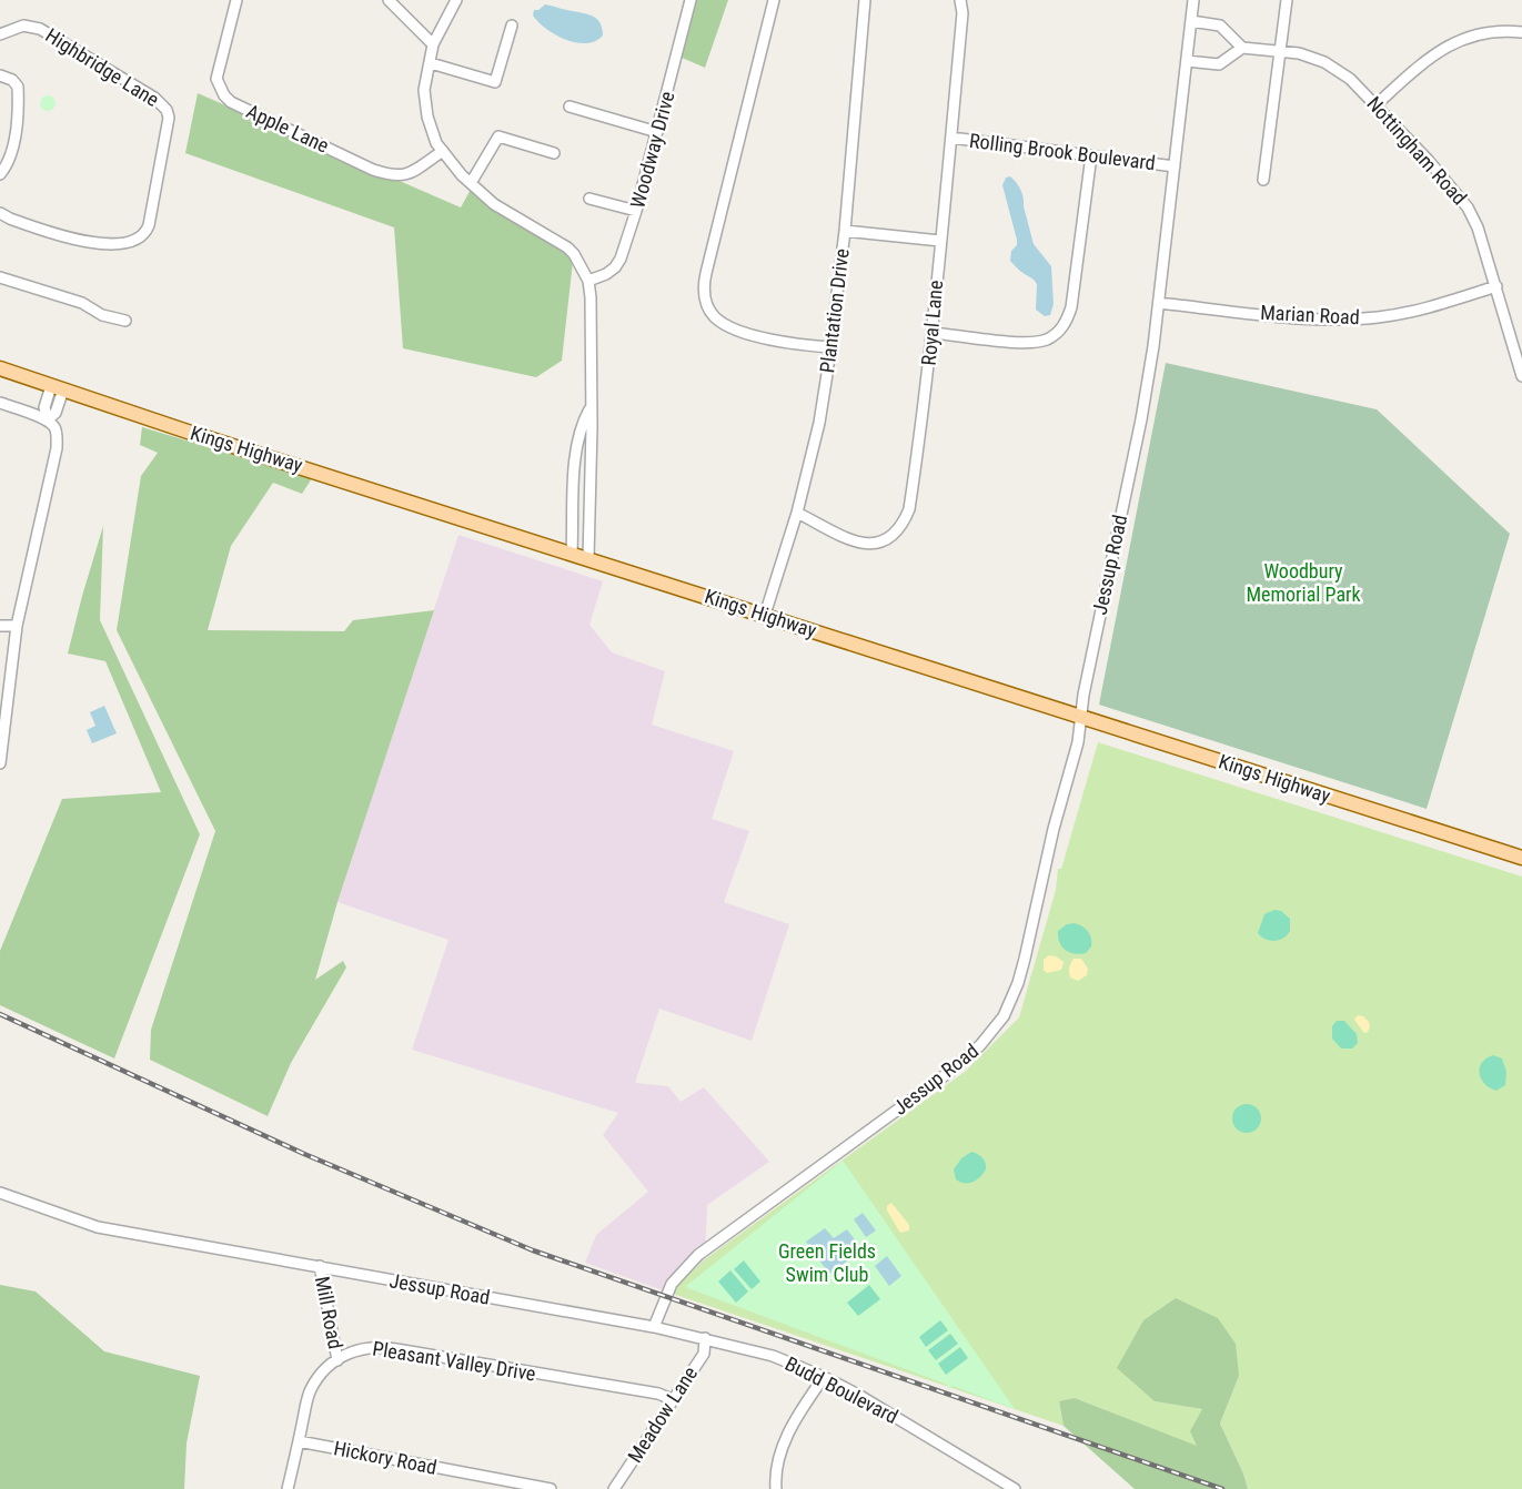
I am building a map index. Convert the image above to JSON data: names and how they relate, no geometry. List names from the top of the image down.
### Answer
{
  "streets": {
    "main road": ["Kings Highway"],
    "street": [
      "Highbridge Lane",
      "Apple Lane",
      "Woodway Drive",
      "Nottingham Road",
      "Rolling Brook Boulevard",
      "Plantation Drive",
      "Marian Road",
      "Royal Lane",
      "Jessup Road",
      "Mill Road",
      "Pleasant Valley Drive",
      "Budd Boulevard",
      "Meadow Lane",
      "Hickory Road"
    ]
  },
  "crossings": [
    ["Nottingham Road", "Marian Road"],
    ["Rolling Brook Boulevard", "Royal Lane"],
    ["Rolling Brook Boulevard", "Jessup Road"],
    ["Plantation Drive", "Royal Lane"],
    ["Plantation Drive", "Kings Highway"],
    ["Marian Road", "Jessup Road"],
    ["Kings Highway", "Jessup Road"],
    ["Jessup Road", "Mill Road"],
    ["Jessup Road", "Budd Boulevard"],
    ["Mill Road", "Pleasant Valley Drive"],
    ["Pleasant Valley Drive", "Meadow Lane"],
    ["Pleasant Valley Drive", "Hickory Road"],
    ["Budd Boulevard", "Meadow Lane"]
  ],
  "parks": ["Woodbury Memorial Park", "Green Fields Swim Club"]
}
